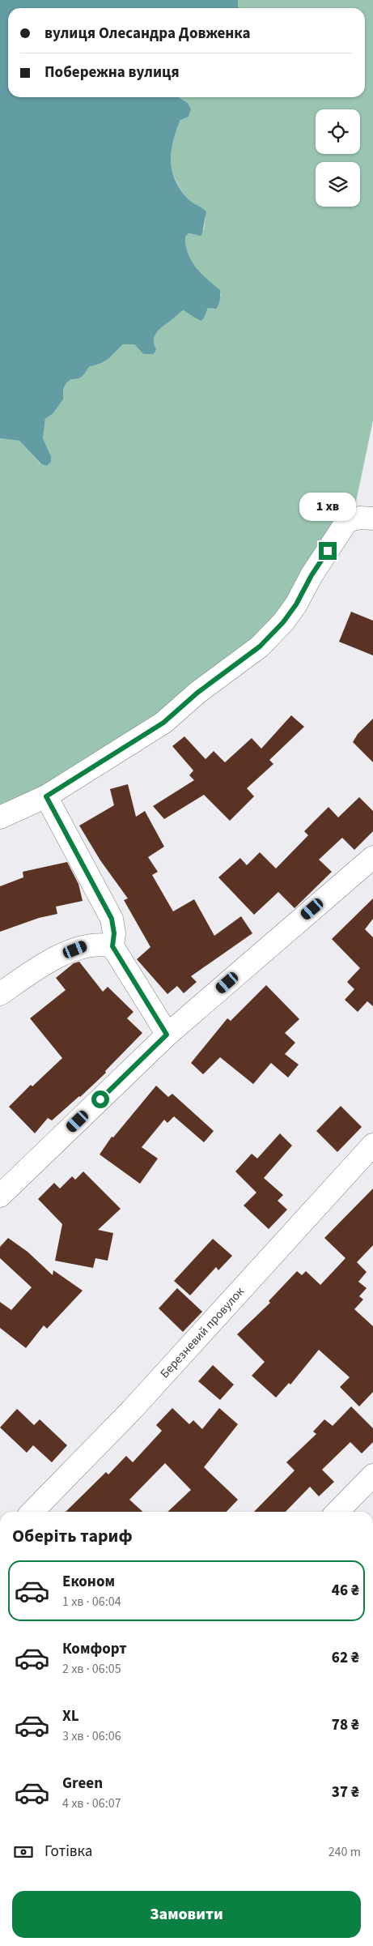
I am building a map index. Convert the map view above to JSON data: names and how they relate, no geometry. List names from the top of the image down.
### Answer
{
  "streets": {
    "street": ["Березневий провулок"]
  },
  "page": {
    "banner": ["вулиця Олесандра Довженка", "Побережна вулиця"],
    "bubble": "1 хв",
    "heading": "Оберіть тариф",
    "list": [
      {
        "name": "Економ",
        "note": "1 хв · 06:04",
        "value": "46 ₴"
      },
      {
        "name": "Комфорт",
        "note": "2 хв · 06:05",
        "value": "62 ₴"
      },
      {
        "name": "XL",
        "note": "3 хв · 06:06",
        "value": "78 ₴"
      },
      {
        "name": "Green",
        "note": "4 хв · 06:07",
        "value": "37 ₴"
      }
    ],
    "pay": ["Готівка", "240 m"],
    "buttons": "Замовити"
  }
}
